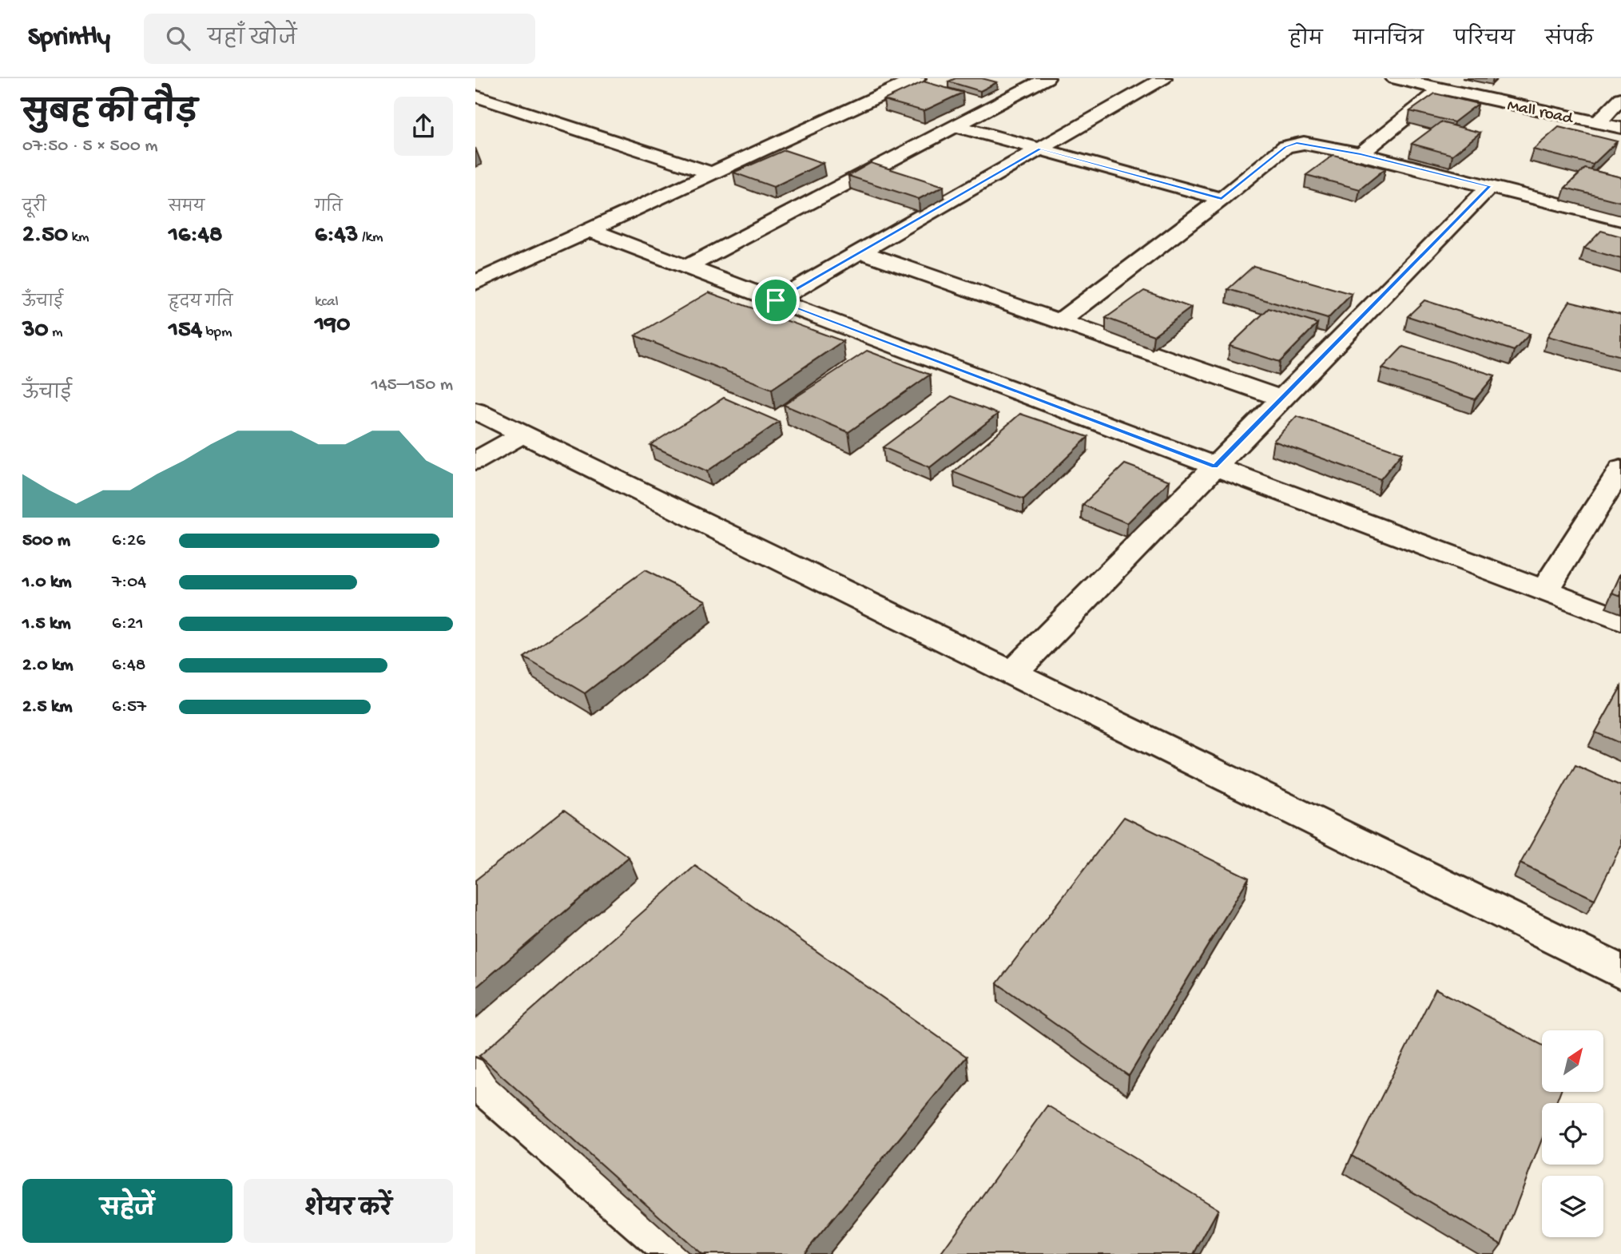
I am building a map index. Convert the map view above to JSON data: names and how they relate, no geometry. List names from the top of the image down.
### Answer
{
  "streets": {
    "street": ["Mall road"]
  },
  "north": "top right",
  "page": {
    "header": "Sprintly",
    "search": "यहाँ खोजें",
    "nav": [
      "होम",
      "मानचित्र",
      "परिचय",
      "संपर्क"
    ],
    "heading": ["सुबह की दौड़", "07:50 · 5 × 500 m"],
    "stats": [
      ["दूरी", "2.50 km"],
      ["समय", "16:48"],
      ["गति", "6:43 /km"],
      ["ऊँचाई", "30 m"],
      ["हृदय गति", "154 bpm"],
      ["kcal", "190"]
    ],
    "chart": ["ऊँचाई", "145–150 m"],
    "list": [
      {
        "name": "500 m",
        "note": "6:26"
      },
      {
        "name": "1.0 km",
        "note": "7:04"
      },
      {
        "name": "1.5 km",
        "note": "6:21"
      },
      {
        "name": "2.0 km",
        "note": "6:48"
      },
      {
        "name": "2.5 km",
        "note": "6:57"
      }
    ],
    "buttons": ["सहेजें", "शेयर करें"]
  }
}
